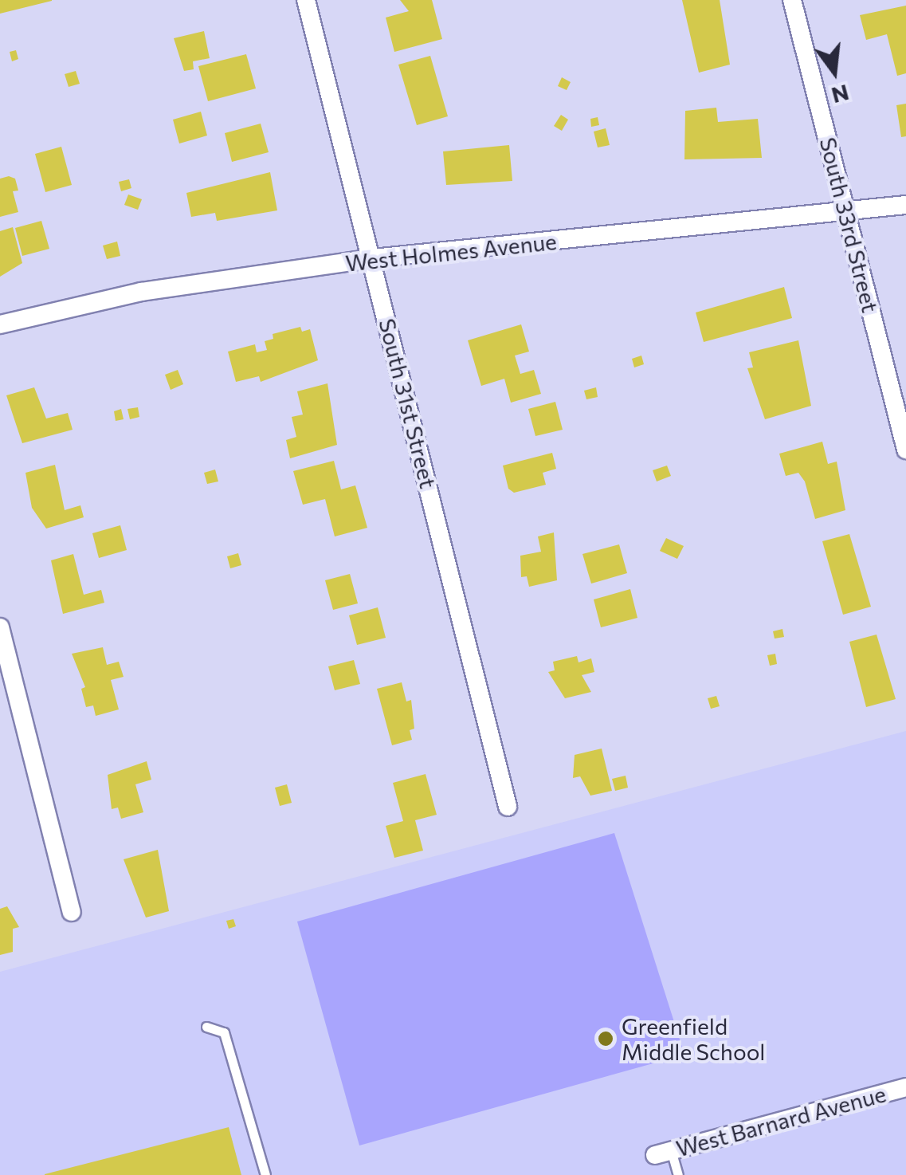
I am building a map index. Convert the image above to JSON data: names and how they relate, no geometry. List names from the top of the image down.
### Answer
{
  "streets": {
    "street": [
      "South 33rd Street",
      "West Holmes Avenue",
      "South 31st Street",
      "West Barnard Avenue"
    ]
  },
  "crossings": [
    ["South 33rd Street", "West Holmes Avenue"],
    ["West Holmes Avenue", "South 31st Street"]
  ],
  "places": ["Greenfield Middle School"],
  "north": "bottom"
}
